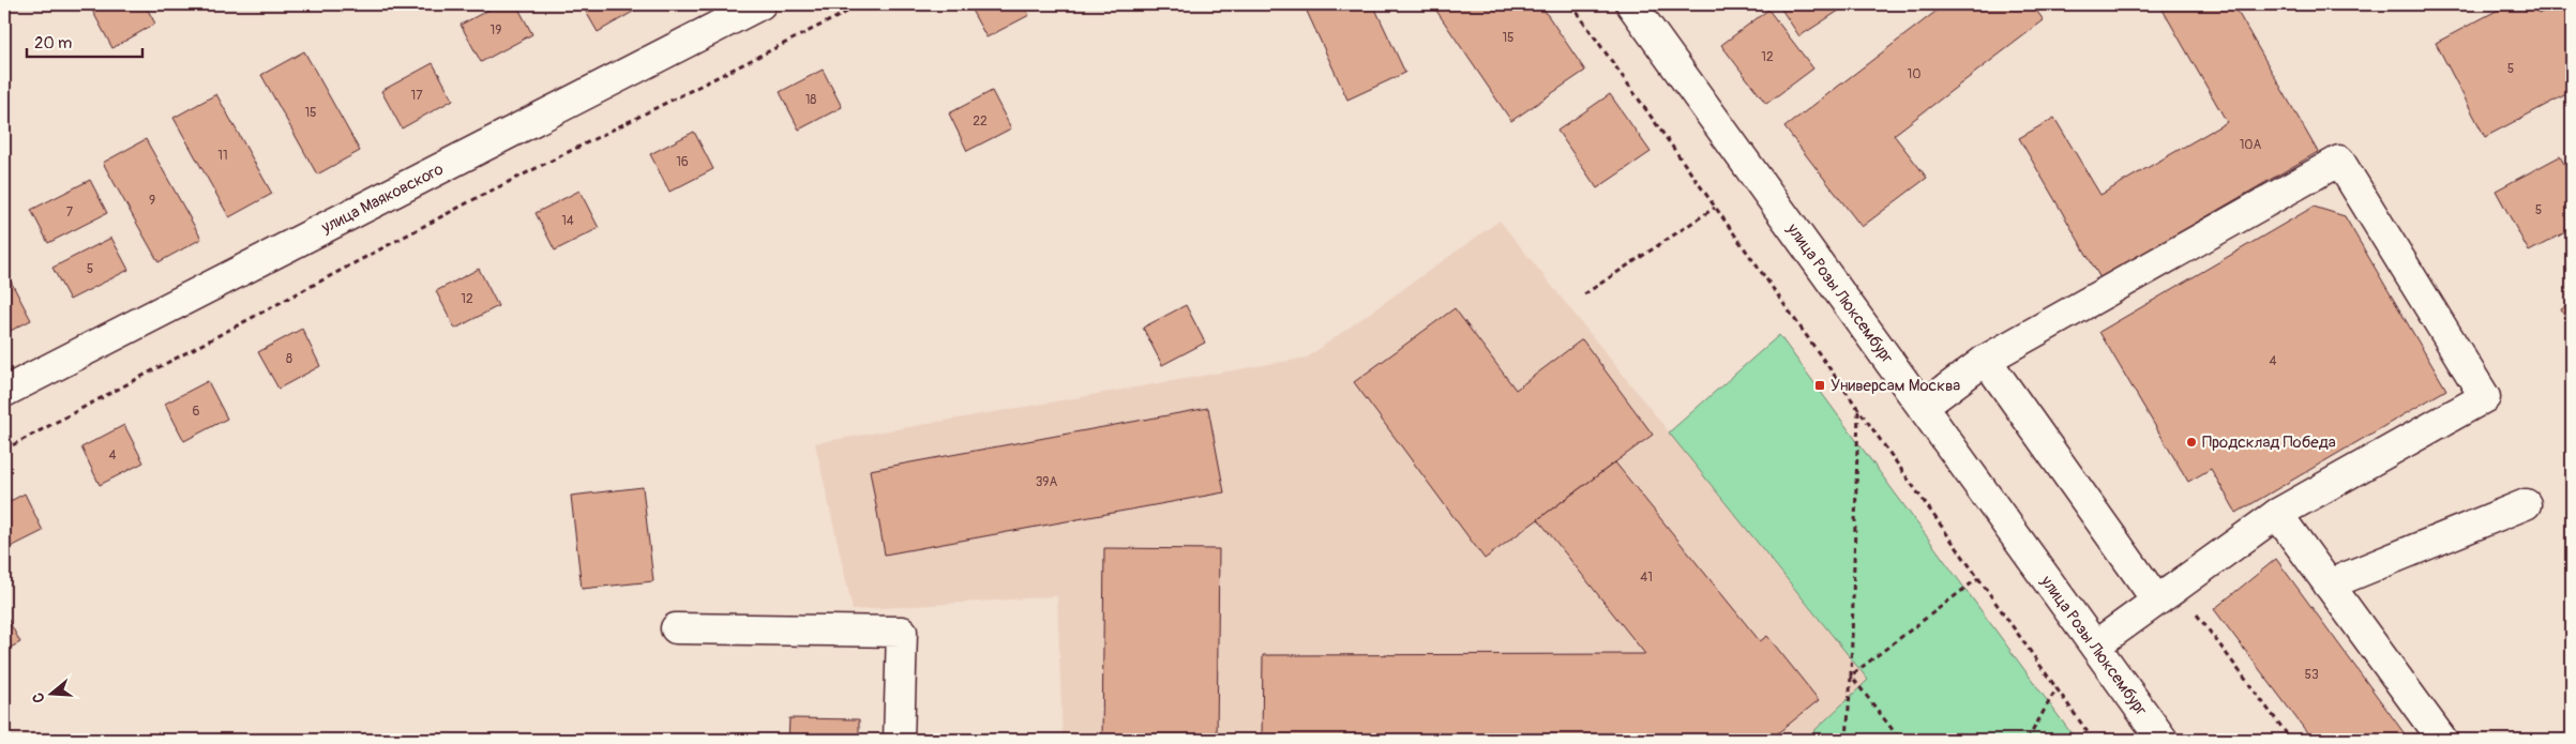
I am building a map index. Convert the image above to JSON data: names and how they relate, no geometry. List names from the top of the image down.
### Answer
{
  "streets": {
    "main road": ["улица Маяковского", "улица Розы Люксембург"]
  },
  "places": {
    "transit": ["Универсам Москва"],
    "other": ["Продсклад Победа"]
  },
  "house_numbers": [
    "19",
    "15",
    "12",
    "5",
    "10",
    "17",
    "18",
    "15",
    "22",
    "10А",
    "11",
    "16",
    "9",
    "5",
    "7",
    "14",
    "5",
    "12",
    "8",
    "4",
    "6",
    "4",
    "39А",
    "41",
    "53"
  ],
  "scale_bar": "20 m",
  "north": "left"
}
